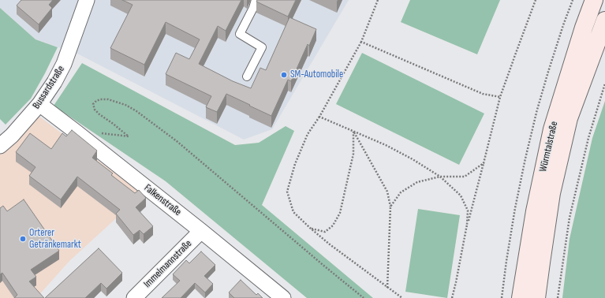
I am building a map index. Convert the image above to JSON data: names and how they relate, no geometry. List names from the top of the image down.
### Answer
{
  "streets": {
    "main road": ["Würmtalstraße"],
    "street": ["Bussardstraße", "Falkenstraße", "Immelmannstraße"]
  },
  "crossings": [
    ["Bussardstraße", "Falkenstraße"],
    ["Falkenstraße", "Immelmannstraße"]
  ],
  "places": ["SM-Automobile", "Orterer Getränkemarkt"]
}
